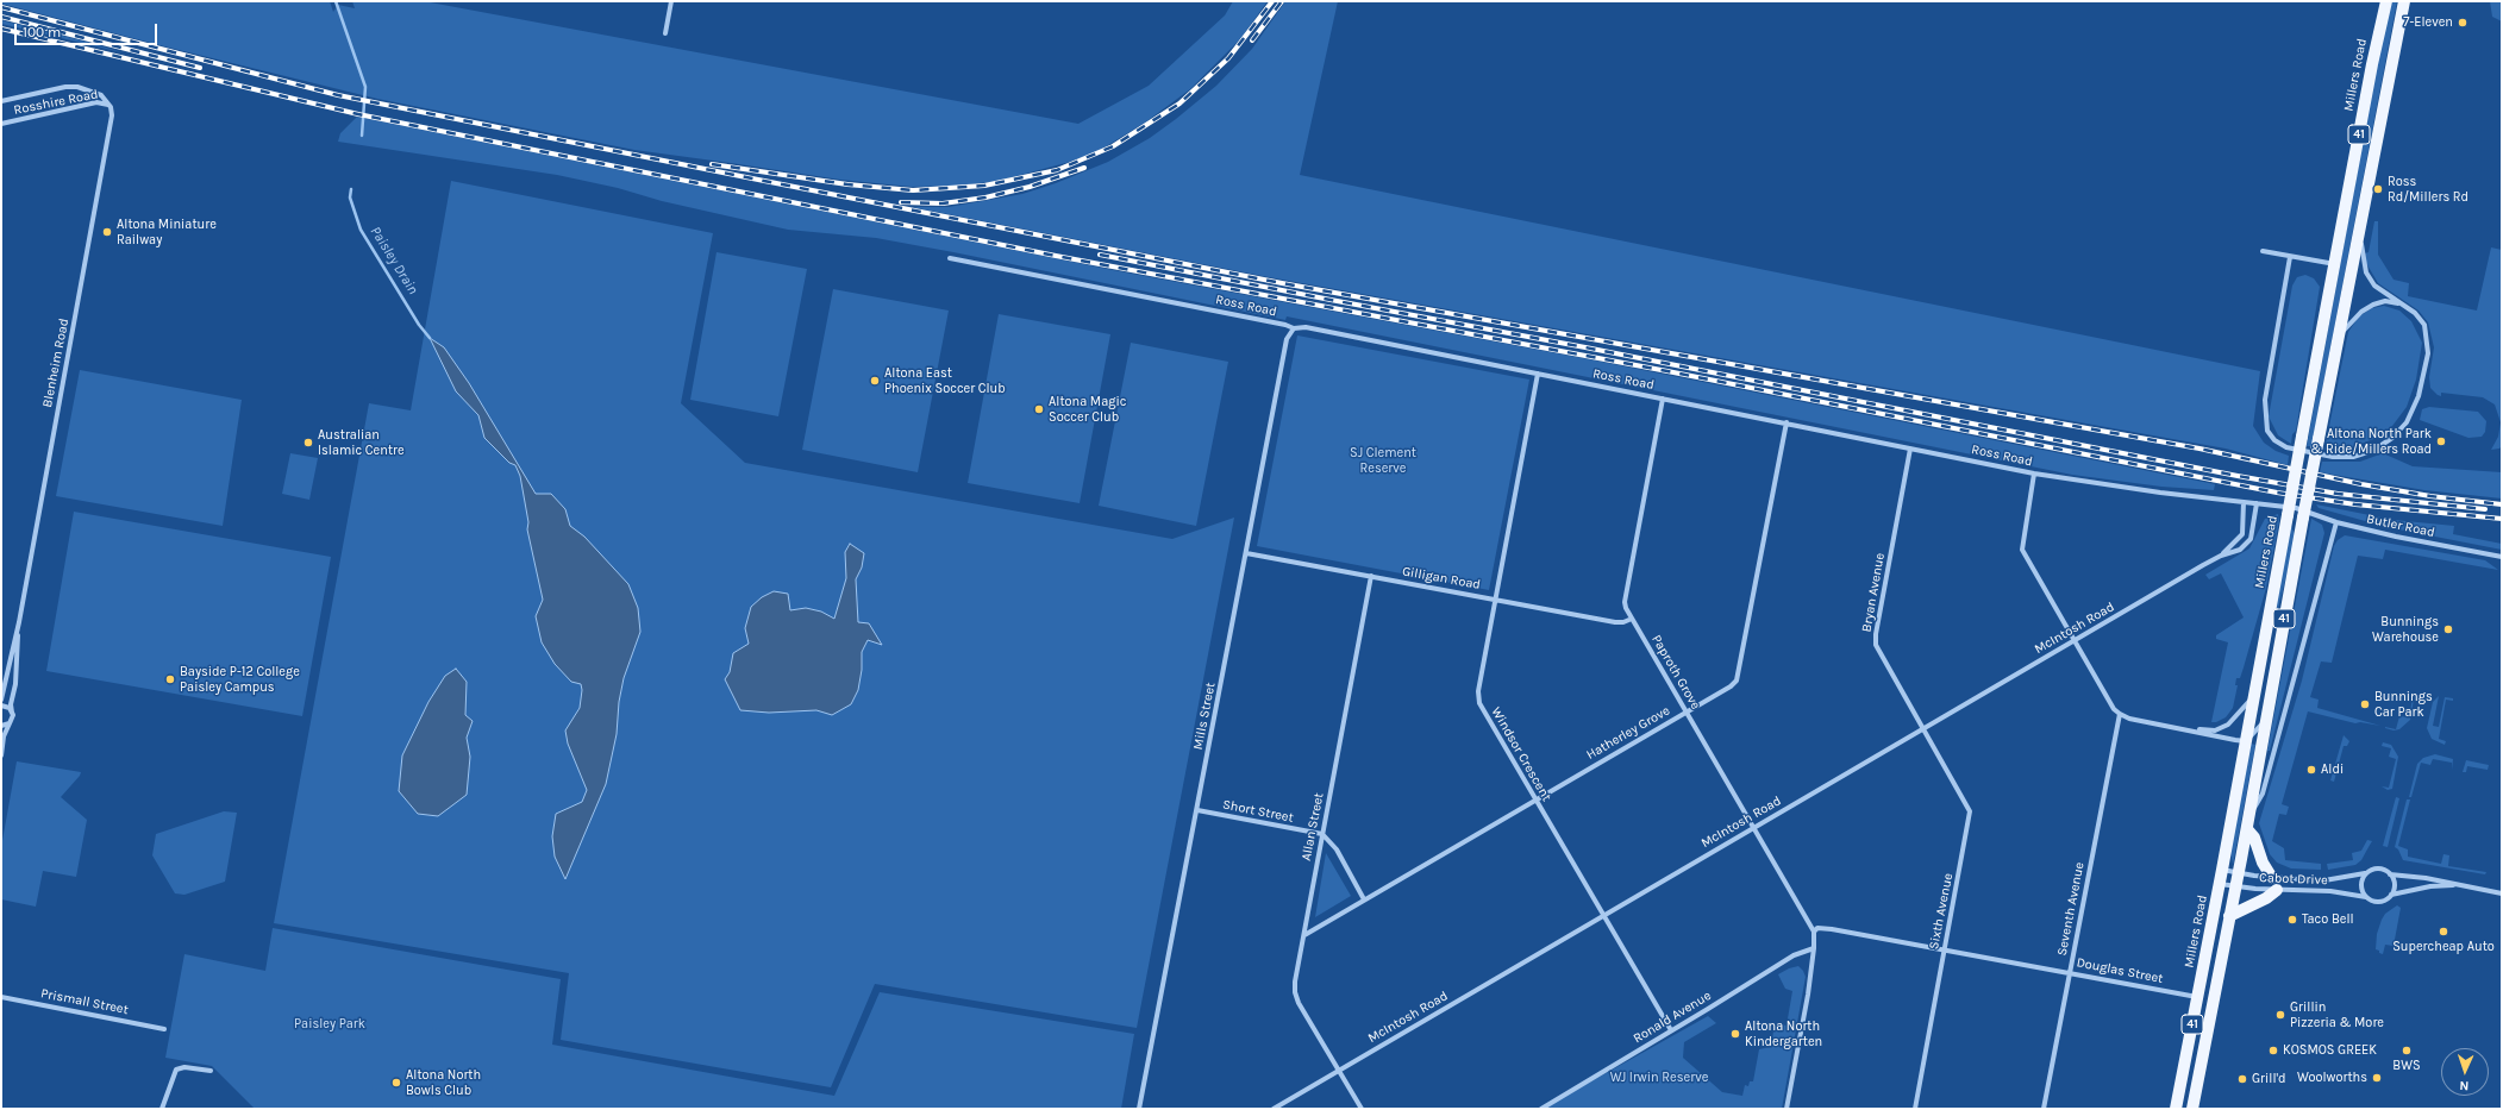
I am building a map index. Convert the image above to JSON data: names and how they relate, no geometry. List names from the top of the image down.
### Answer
{
  "streets": {
    "main road": ["Millers Road", "41"],
    "street": [
      "Rosshire Road",
      "Ross Road",
      "Blenheim Road",
      "Butler Road",
      "Gilligan Road",
      "Bryan Avenue",
      "McIntosh Road",
      "Paproth Grove",
      "Mills Street",
      "Hatherley Grove",
      "Windsor Crescent",
      "Short Street",
      "Allan Street",
      "Cabot Drive",
      "Seventh Avenue",
      "Sixth Avenue",
      "Douglas Street",
      "Prismall Street",
      "Ronald Avenue"
    ]
  },
  "crossings": [
    ["Millers Road", "Ross Road"],
    ["Millers Road", "Butler Road"],
    ["Millers Road", "Cabot Drive"],
    ["Millers Road", "Douglas Street"],
    ["Rosshire Road", "Blenheim Road"],
    ["Ross Road", "Butler Road"],
    ["Ross Road", "Bryan Avenue"],
    ["Ross Road", "McIntosh Road"],
    ["Ross Road", "Paproth Grove"],
    ["Ross Road", "Mills Street"],
    ["Ross Road", "Hatherley Grove"],
    ["Ross Road", "Windsor Crescent"],
    ["Gilligan Road", "Paproth Grove"],
    ["Gilligan Road", "Mills Street"],
    ["Gilligan Road", "Windsor Crescent"],
    ["Gilligan Road", "Allan Street"],
    ["Bryan Avenue", "McIntosh Road"],
    ["Bryan Avenue", "Sixth Avenue"],
    ["McIntosh Road", "Paproth Grove"],
    ["McIntosh Road", "Windsor Crescent"],
    ["McIntosh Road", "Allan Street"],
    ["McIntosh Road", "Sixth Avenue"],
    ["Paproth Grove", "Hatherley Grove"],
    ["Paproth Grove", "Douglas Street"],
    ["Mills Street", "Short Street"],
    ["Hatherley Grove", "Windsor Crescent"],
    ["Hatherley Grove", "Allan Street"],
    ["Windsor Crescent", "Ronald Avenue"],
    ["Short Street", "Allan Street"],
    ["Seventh Avenue", "Douglas Street"],
    ["Sixth Avenue", "Douglas Street"]
  ],
  "water": ["Paisley Drain"],
  "parks": ["SJ Clement Reserve", "Paisley Park", "WJ Irwin Reserve"],
  "places": [
    "7-Eleven",
    "Ross Rd/Millers Rd",
    "Altona Miniature Railway",
    "Altona East Phoenix Soccer Club",
    "Altona Magic Soccer Club",
    "Altona North Park & Ride/Millers Road",
    "Australian Islamic Centre",
    "Bunnings Warehouse",
    "Bayside P-12 College Paisley Campus",
    "Bunnings Car Park",
    "Aldi",
    "Taco Bell",
    "Supercheap Auto",
    "Grillin Pizzeria & More",
    "Altona North Kindergarten",
    "KOSMOS GREEK",
    "BWS",
    "Woolworths",
    "Grill'd",
    "Altona North Bowls Club"
  ],
  "scale_bar": "100 m",
  "north": "bottom"
}
